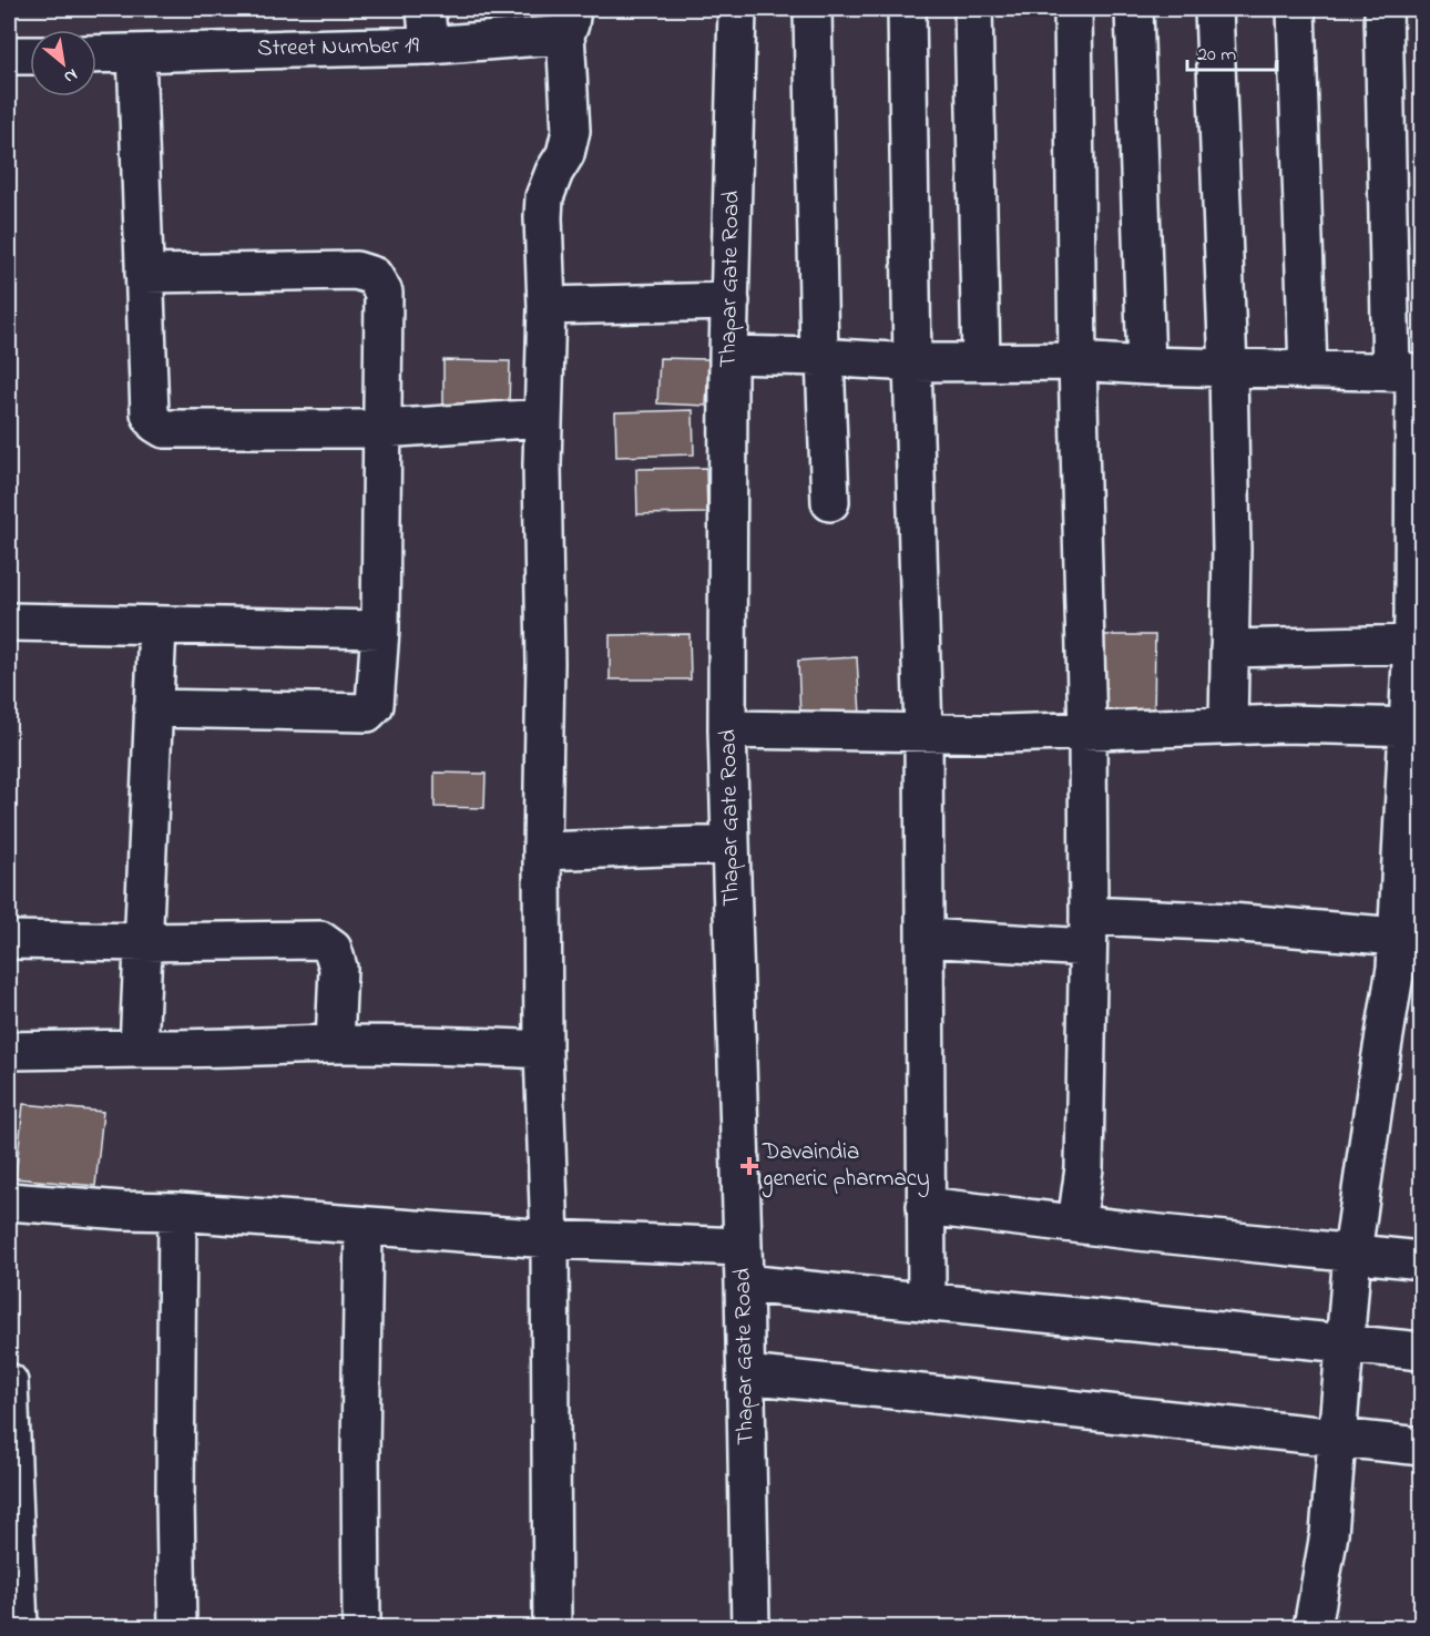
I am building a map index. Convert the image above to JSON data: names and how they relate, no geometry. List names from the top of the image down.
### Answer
{
  "streets": {
    "street": ["Street Number 19", "Thapar Gate Road"]
  },
  "places": {
    "health": ["Davaindia generic pharmacy"]
  },
  "scale_bar": "20 m",
  "north": "bottom right"
}
